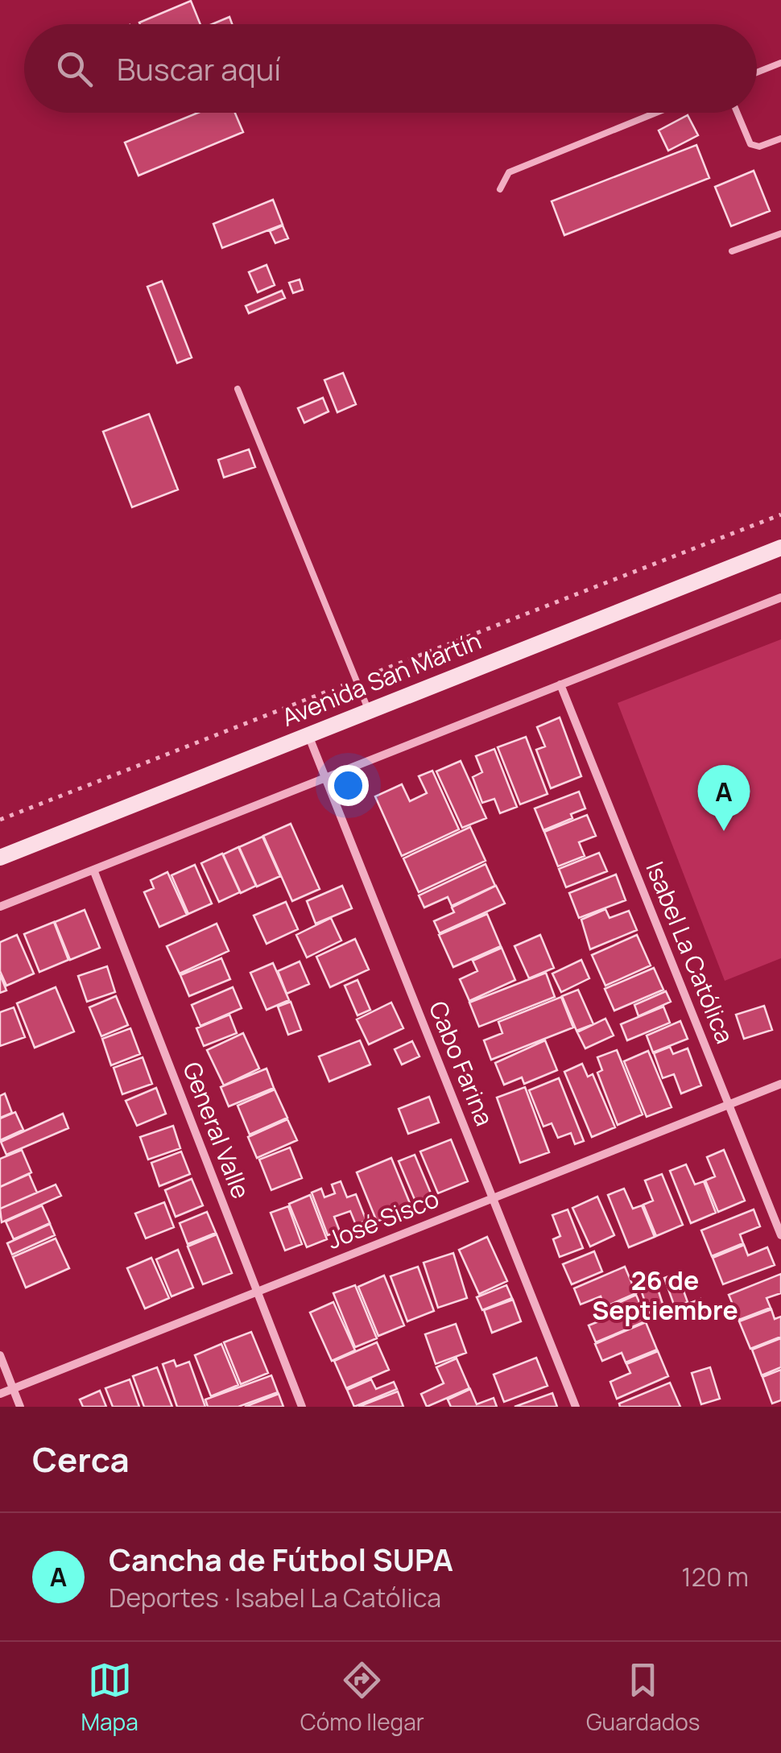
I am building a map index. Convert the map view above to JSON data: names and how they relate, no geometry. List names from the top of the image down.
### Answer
{
  "streets": {
    "street": [
      "Avenida San Martín",
      "Isabel La Católica",
      "Cabo Farina",
      "General Valle",
      "José Sisco"
    ]
  },
  "crossings": [
    ["Avenida San Martín", "Cabo Farina"],
    ["Isabel La Católica", "José Sisco"],
    ["Cabo Farina", "José Sisco"],
    ["General Valle", "José Sisco"]
  ],
  "districts": ["26 de Septiembre"],
  "page": {
    "search": "Buscar aquí",
    "pins": "A",
    "heading": "Cerca",
    "list": [
      {
        "mark": "A",
        "name": "Cancha de Fútbol SUPA",
        "note": "Deportes · Isabel La Católica",
        "value": "120 m"
      }
    ],
    "nav": ["Mapa", "Cómo llegar", "Guardados"]
  }
}
